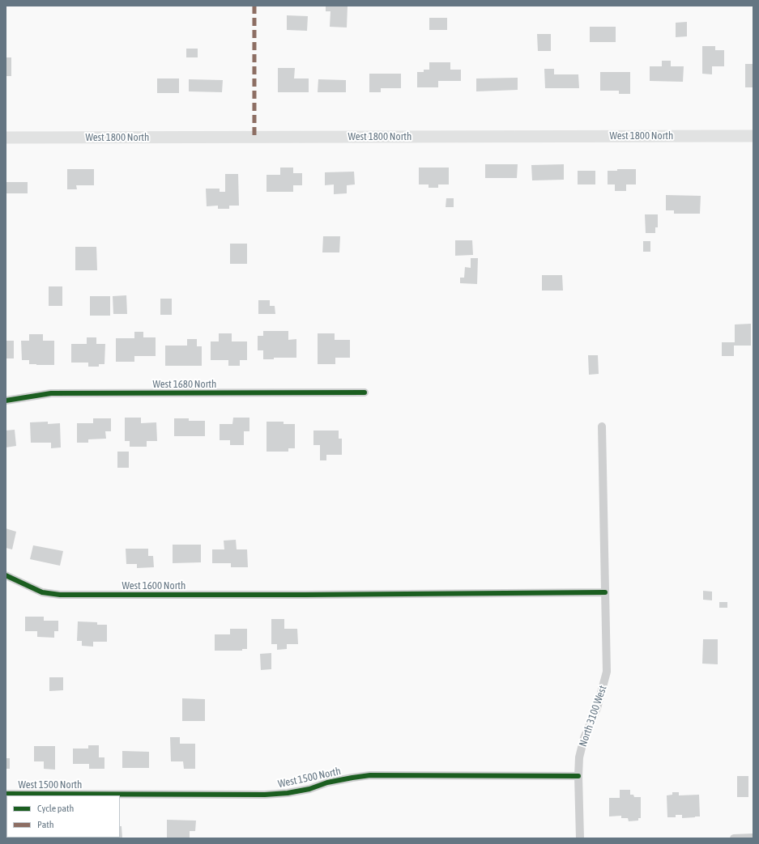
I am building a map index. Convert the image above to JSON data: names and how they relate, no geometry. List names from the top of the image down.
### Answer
{
  "streets": {
    "main road": ["West 1800 North"],
    "street": [
      "West 1680 North",
      "West 1600 North",
      "North 3100 West",
      "West 1500 North"
    ]
  },
  "crossings": [
    ["West 1600 North", "North 3100 West"],
    ["North 3100 West", "West 1500 North"]
  ],
  "legend": ["Cycle path", "Path"]
}
